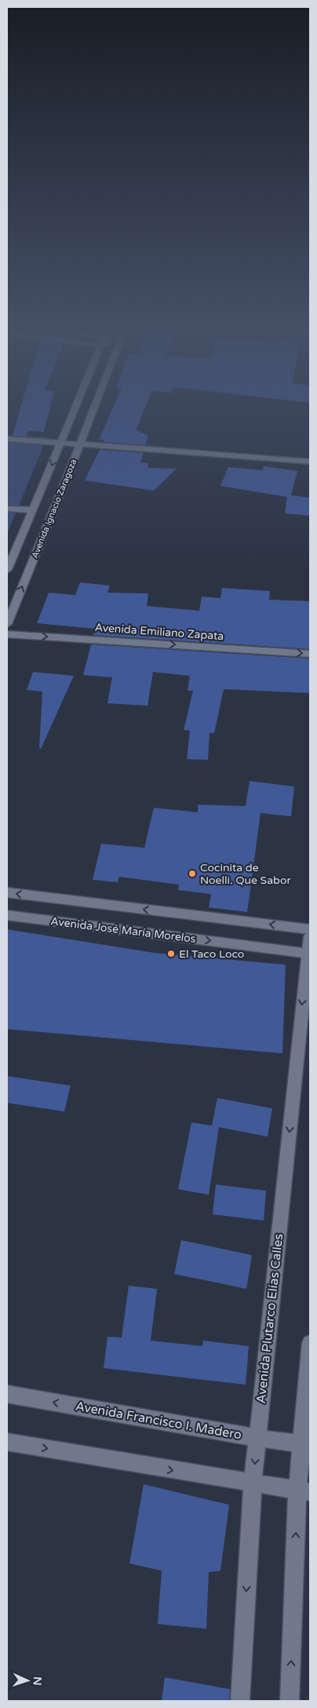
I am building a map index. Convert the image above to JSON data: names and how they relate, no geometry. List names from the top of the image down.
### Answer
{
  "streets": {
    "street": [
      "Avenida Ignacio Zaragoza",
      "Avenida Emiliano Zapata",
      "Avenida José María Morelos",
      "Avenida Plutarco Elías Calles",
      "Avenida Francisco I. Madero"
    ]
  },
  "crossings": [
    ["Avenida José María Morelos", "Avenida Plutarco Elías Calles"],
    ["Avenida Plutarco Elías Calles", "Avenida Francisco I. Madero"]
  ],
  "one_way": ["Avenida Emiliano Zapata"],
  "places": ["Cocinita de Noelli. Que Sabor", "El Taco Loco"],
  "north": "right"
}
